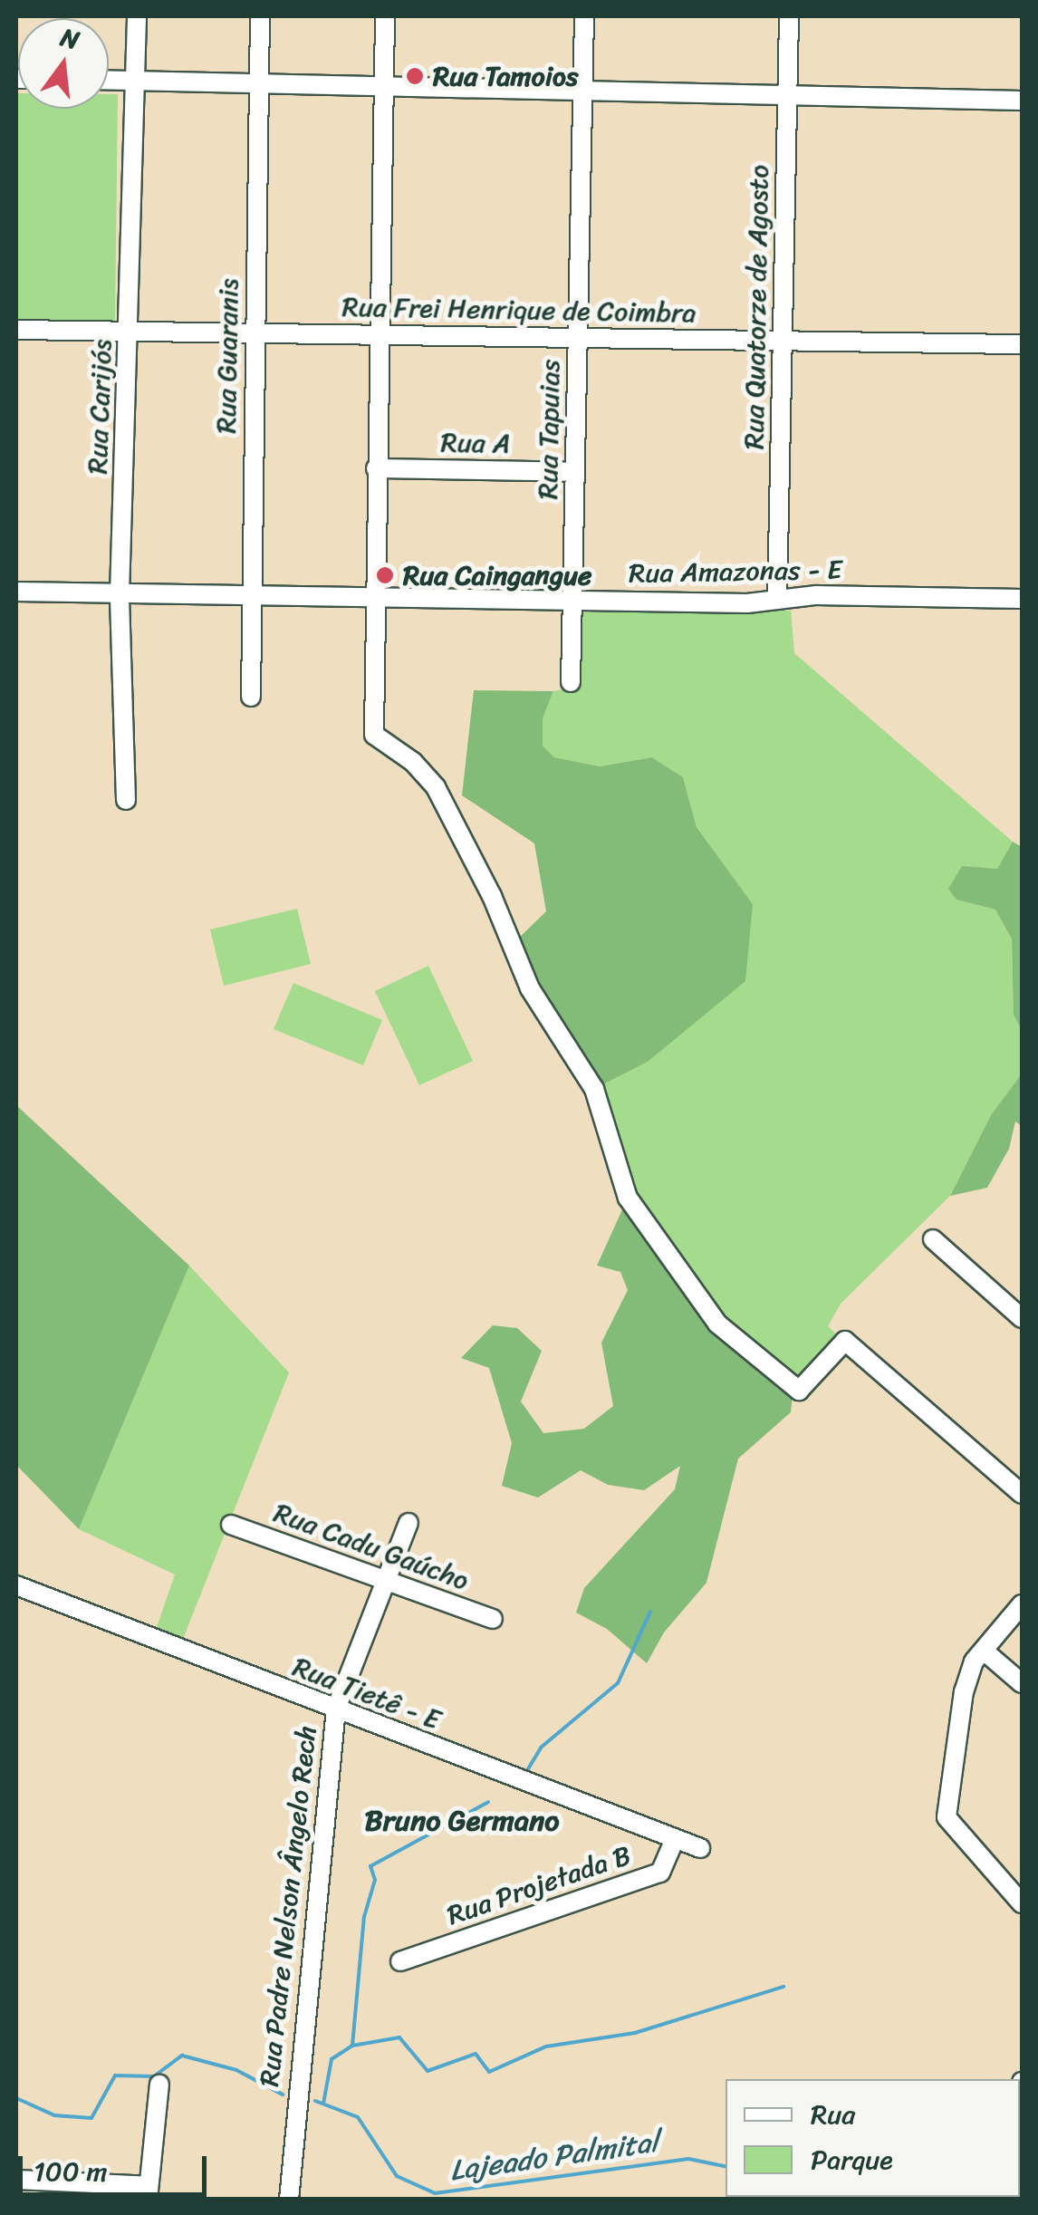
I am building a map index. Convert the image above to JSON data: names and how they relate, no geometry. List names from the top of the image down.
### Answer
{
  "streets": {
    "street": [
      "Rua Quatorze de Agosto",
      "Rua Frei Henrique de Coimbra",
      "Rua Guaranis",
      "Rua Carijós",
      "Rua Tapuias",
      "Rua A",
      "Rua Amazonas - E",
      "Rua Cadu Gaúcho",
      "Rua Tietê - E",
      "Rua Projetada B",
      "Rua Padre Nelson Ângelo Rech"
    ]
  },
  "crossings": [
    ["Rua Quatorze de Agosto", "Rua Frei Henrique de Coimbra"],
    ["Rua Quatorze de Agosto", "Rua Amazonas - E"],
    ["Rua Frei Henrique de Coimbra", "Rua Guaranis"],
    ["Rua Frei Henrique de Coimbra", "Rua Carijós"],
    ["Rua Frei Henrique de Coimbra", "Rua Tapuias"],
    ["Rua Guaranis", "Rua Amazonas - E"],
    ["Rua Carijós", "Rua Amazonas - E"],
    ["Rua Tapuias", "Rua A"],
    ["Rua Tapuias", "Rua Amazonas - E"],
    ["Rua Cadu Gaúcho", "Rua Padre Nelson Ângelo Rech"],
    ["Rua Tietê - E", "Rua Projetada B"],
    ["Rua Tietê - E", "Rua Padre Nelson Ângelo Rech"]
  ],
  "districts": ["Bruno Germano"],
  "water": ["Lajeado Palmital"],
  "places": ["Rua Tamoios", "Rua Caingangue"],
  "legend": ["Rua", "Parque"],
  "scale_bar": "100 m",
  "north": "top"
}
